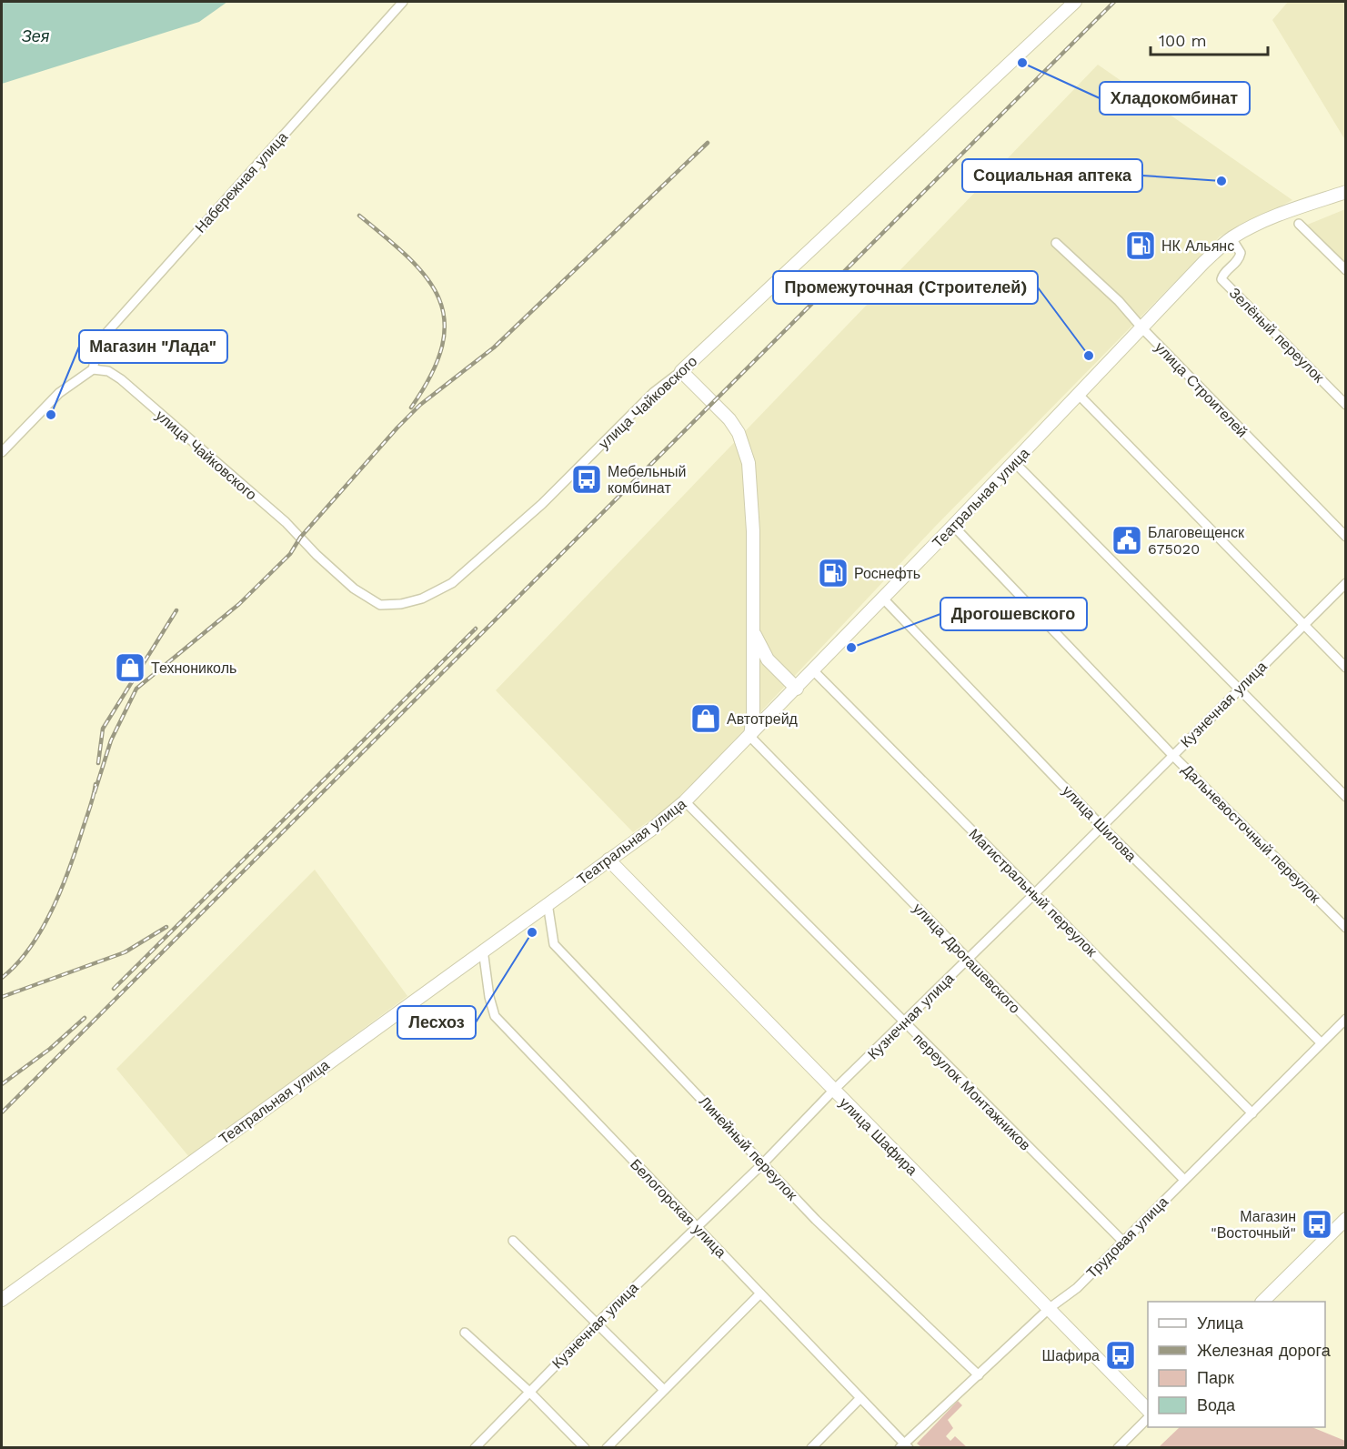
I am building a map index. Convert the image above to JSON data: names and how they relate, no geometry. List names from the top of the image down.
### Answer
{
  "streets": {
    "street": [
      "Набережная улица",
      "Зелёный переулок",
      "улица Строителей",
      "улица Чайковского",
      "Театральная улица",
      "Кузнечная улица",
      "улица Шилова",
      "Дальневосточный переулок",
      "Магистральный переулок",
      "улица Дрогашевского",
      "переулок Монтажников",
      "улица Шафира",
      "Линейный переулок",
      "Белогорская улица",
      "Трудовая улица"
    ]
  },
  "crossings": [
    ["Набережная улица", "улица Чайковского"],
    ["Зелёный переулок", "Театральная улица"],
    ["улица Строителей", "Театральная улица"],
    ["Театральная улица", "улица Шилова"],
    ["Театральная улица", "Дальневосточный переулок"],
    ["Театральная улица", "Магистральный переулок"],
    ["Театральная улица", "улица Дрогашевского"],
    ["Театральная улица", "переулок Монтажников"],
    ["Театральная улица", "улица Шафира"],
    ["Театральная улица", "Линейный переулок"],
    ["Театральная улица", "Белогорская улица"],
    ["Кузнечная улица", "улица Шилова"],
    ["Кузнечная улица", "Дальневосточный переулок"],
    ["Кузнечная улица", "Магистральный переулок"],
    ["Кузнечная улица", "улица Дрогашевского"],
    ["Кузнечная улица", "переулок Монтажников"],
    ["Кузнечная улица", "улица Шафира"],
    ["Кузнечная улица", "Линейный переулок"],
    ["Кузнечная улица", "Белогорская улица"],
    ["улица Шилова", "Трудовая улица"],
    ["Магистральный переулок", "Трудовая улица"],
    ["улица Дрогашевского", "Трудовая улица"],
    ["переулок Монтажников", "Трудовая улица"],
    ["улица Шафира", "Трудовая улица"],
    ["Линейный переулок", "Трудовая улица"],
    ["Белогорская улица", "Трудовая улица"]
  ],
  "water": ["Зея"],
  "places": {
    "other": [
      "Хладокомбинат",
      "Социальная аптека",
      "Промежуточная (Строителей)",
      "Магазин \"Лада\"",
      "Дрогошевского",
      "Лесхоз"
    ],
    "fuel station": ["НК Альянс", "Роснефть"],
    "bus stop": ["Мебельный комбинат", "Магазин \"Восточный\"", "Шафира"],
    "public building": ["Благовещенск 675020"],
    "shop": ["Технониколь", "Автотрейд"]
  },
  "legend": [
    "Улица",
    "Железная дорога",
    "Парк",
    "Вода"
  ],
  "scale_bar": "100 m"
}
